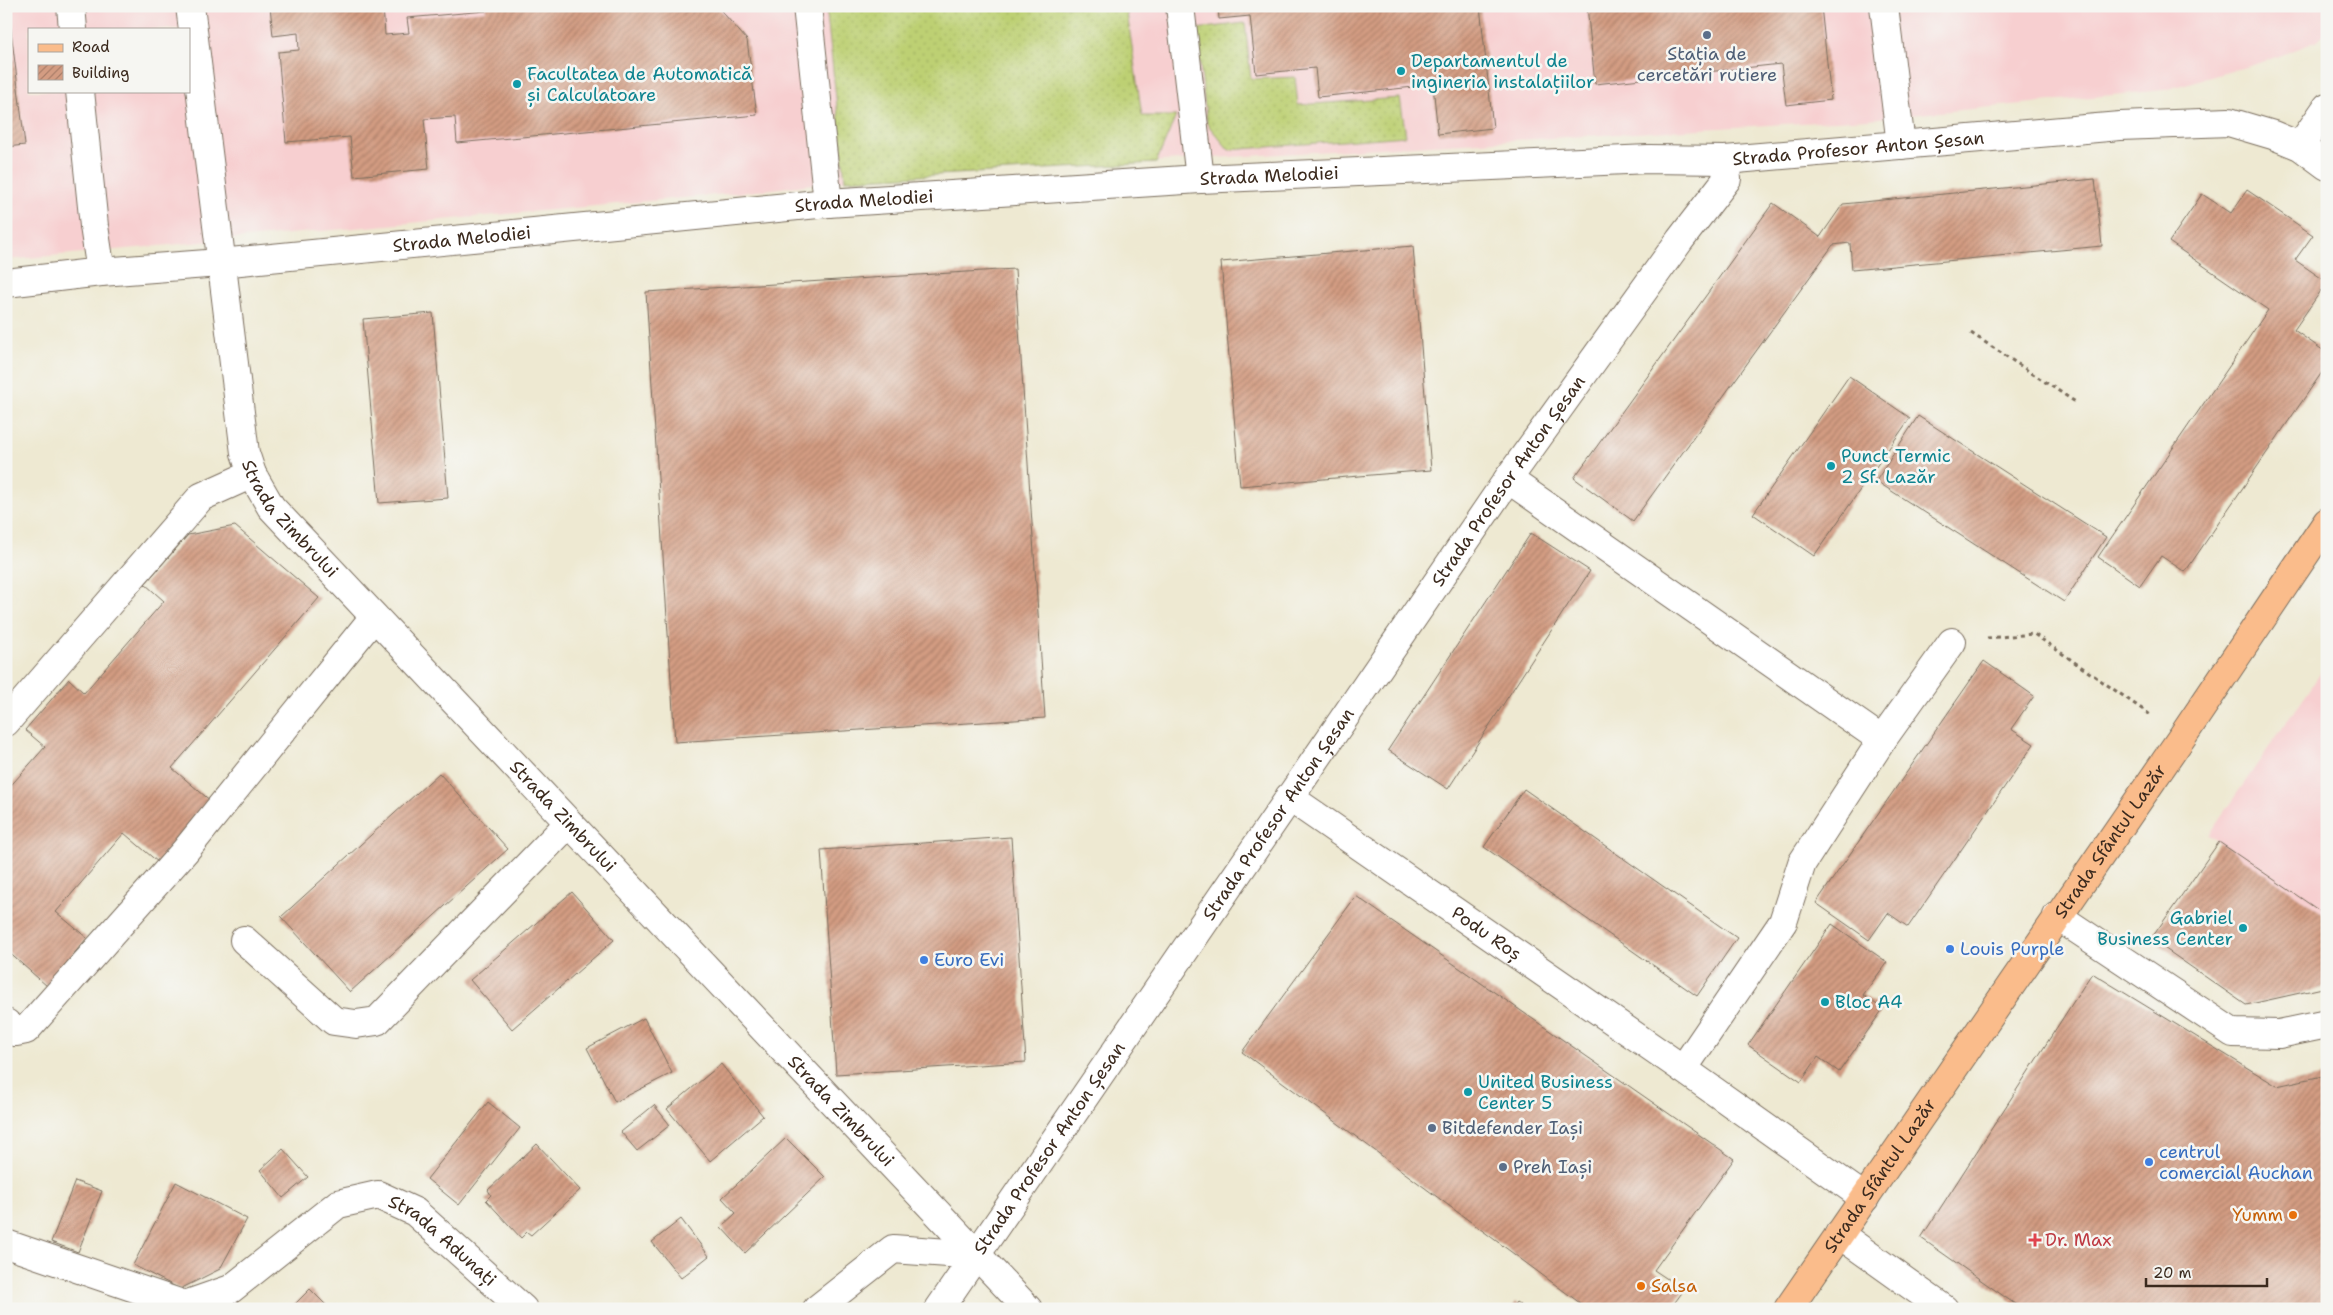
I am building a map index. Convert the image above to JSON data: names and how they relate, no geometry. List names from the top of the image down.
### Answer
{
  "streets": {
    "main road": ["Strada Sfântul Lazăr"],
    "street": [
      "Strada Profesor Anton Șesan",
      "Strada Melodiei",
      "Strada Zimbrului",
      "Podu Roș",
      "Strada Adunați"
    ]
  },
  "crossings": [
    ["Strada Profesor Anton Șesan", "Strada Melodiei"],
    ["Strada Profesor Anton Șesan", "Strada Zimbrului"],
    ["Strada Profesor Anton Șesan", "Podu Roș"],
    ["Strada Melodiei", "Strada Zimbrului"],
    ["Strada Sfântul Lazăr", "Podu Roș"]
  ],
  "places": {
    "other": [
      "Stația de cercetări rutiere",
      "Departamentul de ingineria instalațiilor",
      "Facultatea de Automatică și Calculatoare",
      "Punct Termic 2 Sf. Lazăr",
      "Gabriel Business Center",
      "Louis Purple",
      "Euro Evi",
      "Bloc A4",
      "United Business Center 5",
      "Bitdefender Iași",
      "centrul comercial Auchan",
      "Preh Iași",
      "Yumm",
      "Salsa"
    ],
    "health": ["Dr. Max"]
  },
  "legend": ["Road", "Building"],
  "scale_bar": "20 m"
}
